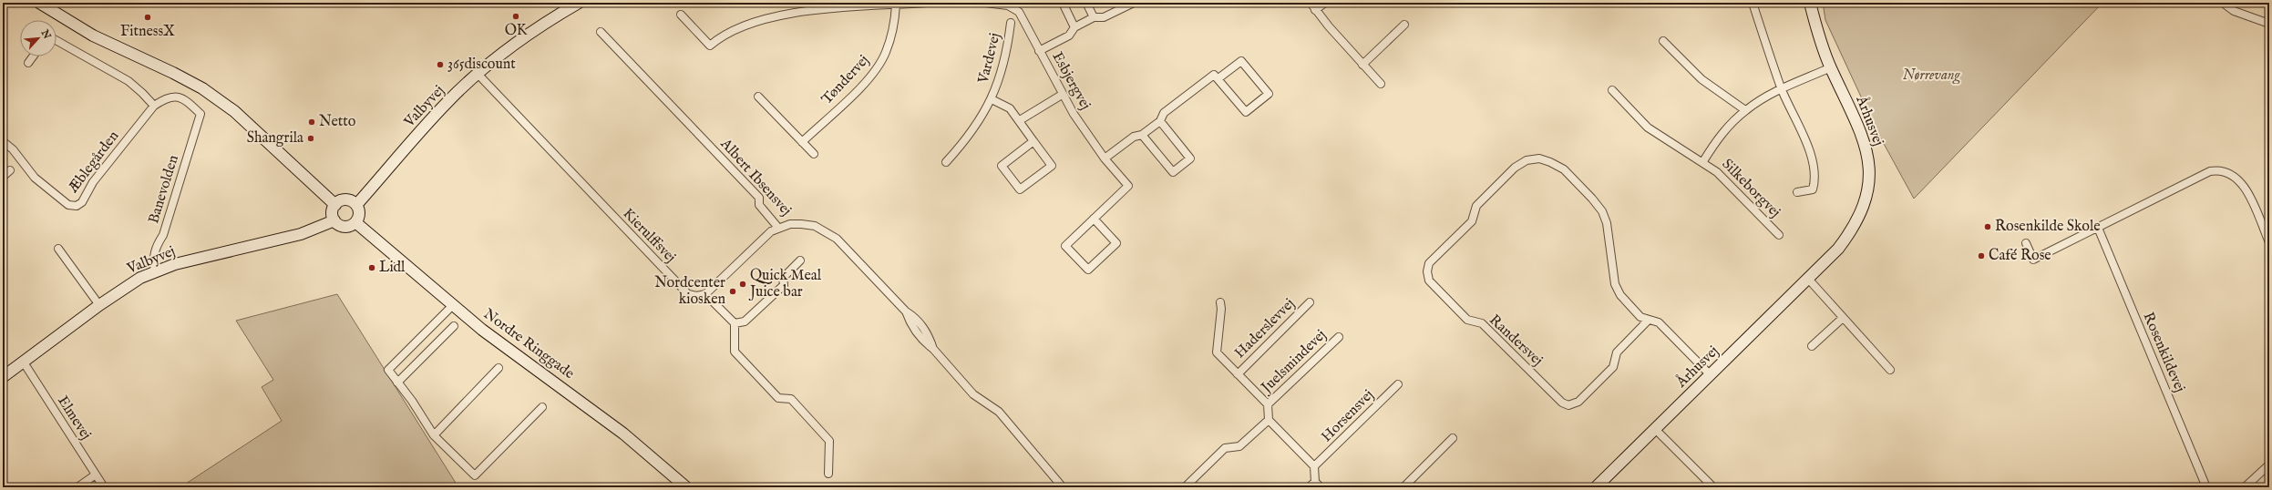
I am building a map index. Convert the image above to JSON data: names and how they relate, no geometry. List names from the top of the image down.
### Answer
{
  "streets": {
    "street": [
      "Vardevej",
      "Tøndervej",
      "Esbjergvej",
      "Valbyvej",
      "Århusvej",
      "Æblegården",
      "Albert Ibsensvej",
      "Silkeborgvej",
      "Banevolden",
      "Kierulffsvej",
      "Haderslevvej",
      "Randersvej",
      "Nordre Ringgade",
      "Rosenkildevej",
      "Juelsmindevej",
      "Horsensvej",
      "Elmevej"
    ]
  },
  "crossings": [
    ["Valbyvej", "Banevolden"],
    ["Valbyvej", "Kierulffsvej"],
    ["Valbyvej", "Nordre Ringgade"],
    ["Valbyvej", "Elmevej"],
    ["Århusvej", "Silkeborgvej"],
    ["Århusvej", "Randersvej"],
    ["Æblegården", "Banevolden"]
  ],
  "parks": ["Nørrevang"],
  "places": [
    "OK",
    "FitnessX",
    "365discount",
    "Netto",
    "Shangrila",
    "Rosenkilde Skole",
    "Café Rose",
    "Lidl",
    "Quick Meal Juice bar",
    "Nordcenter kiosken"
  ],
  "north": "top right"
}
